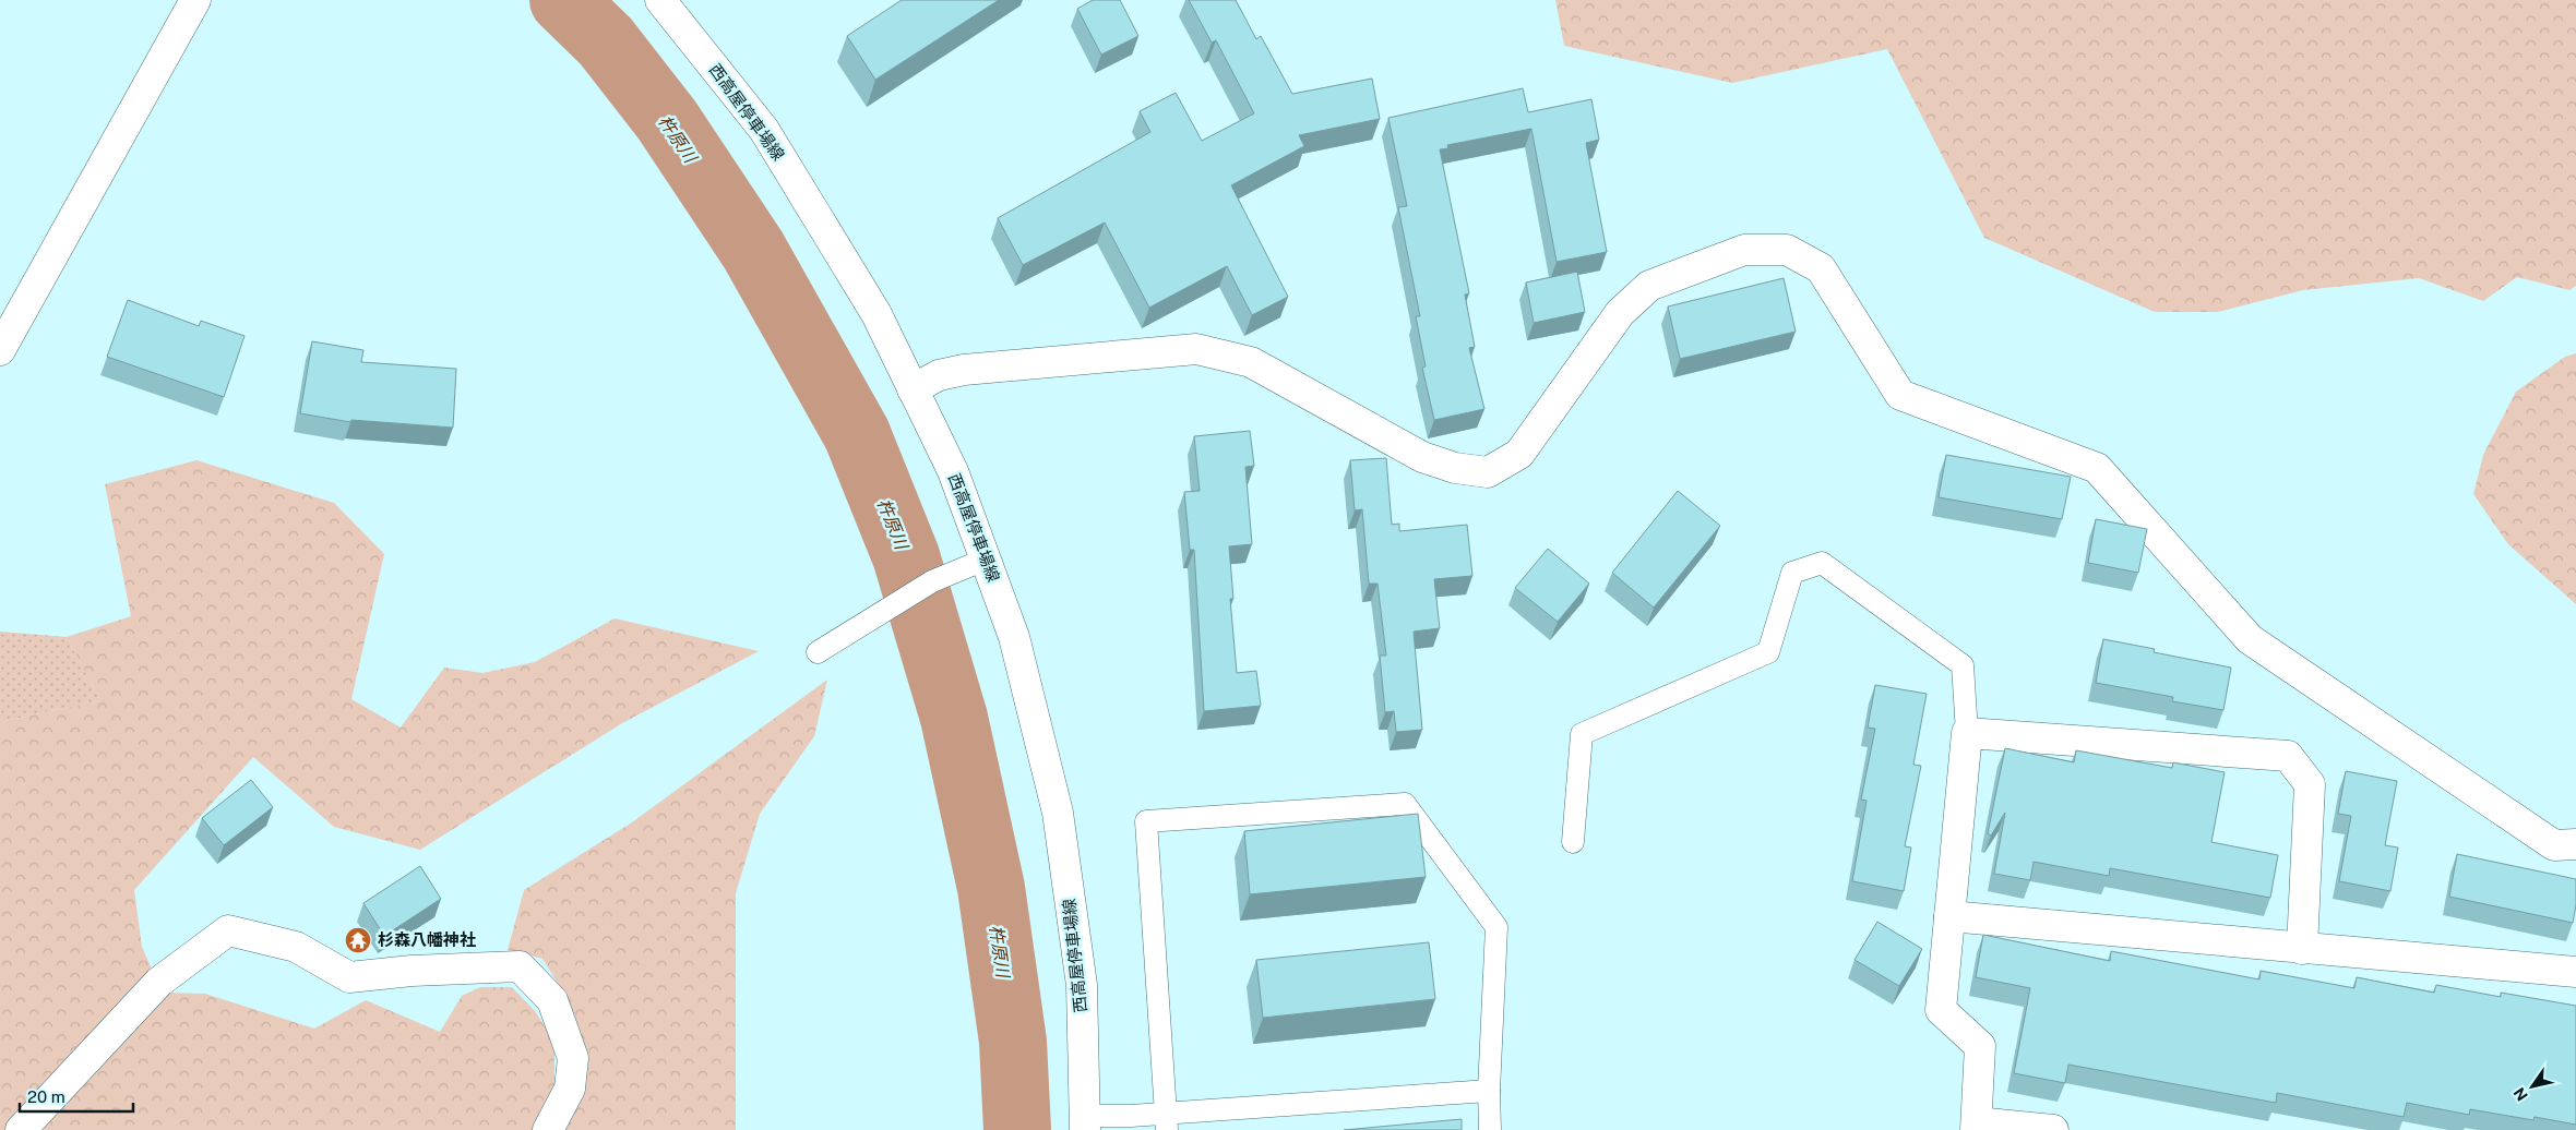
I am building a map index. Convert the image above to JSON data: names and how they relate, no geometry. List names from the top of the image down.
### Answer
{
  "streets": {
    "street": ["西高屋停車場線"]
  },
  "water": ["杵原川"],
  "places": {
    "temple": ["杉森八幡神社"]
  },
  "scale_bar": "20 m",
  "north": "bottom left"
}
